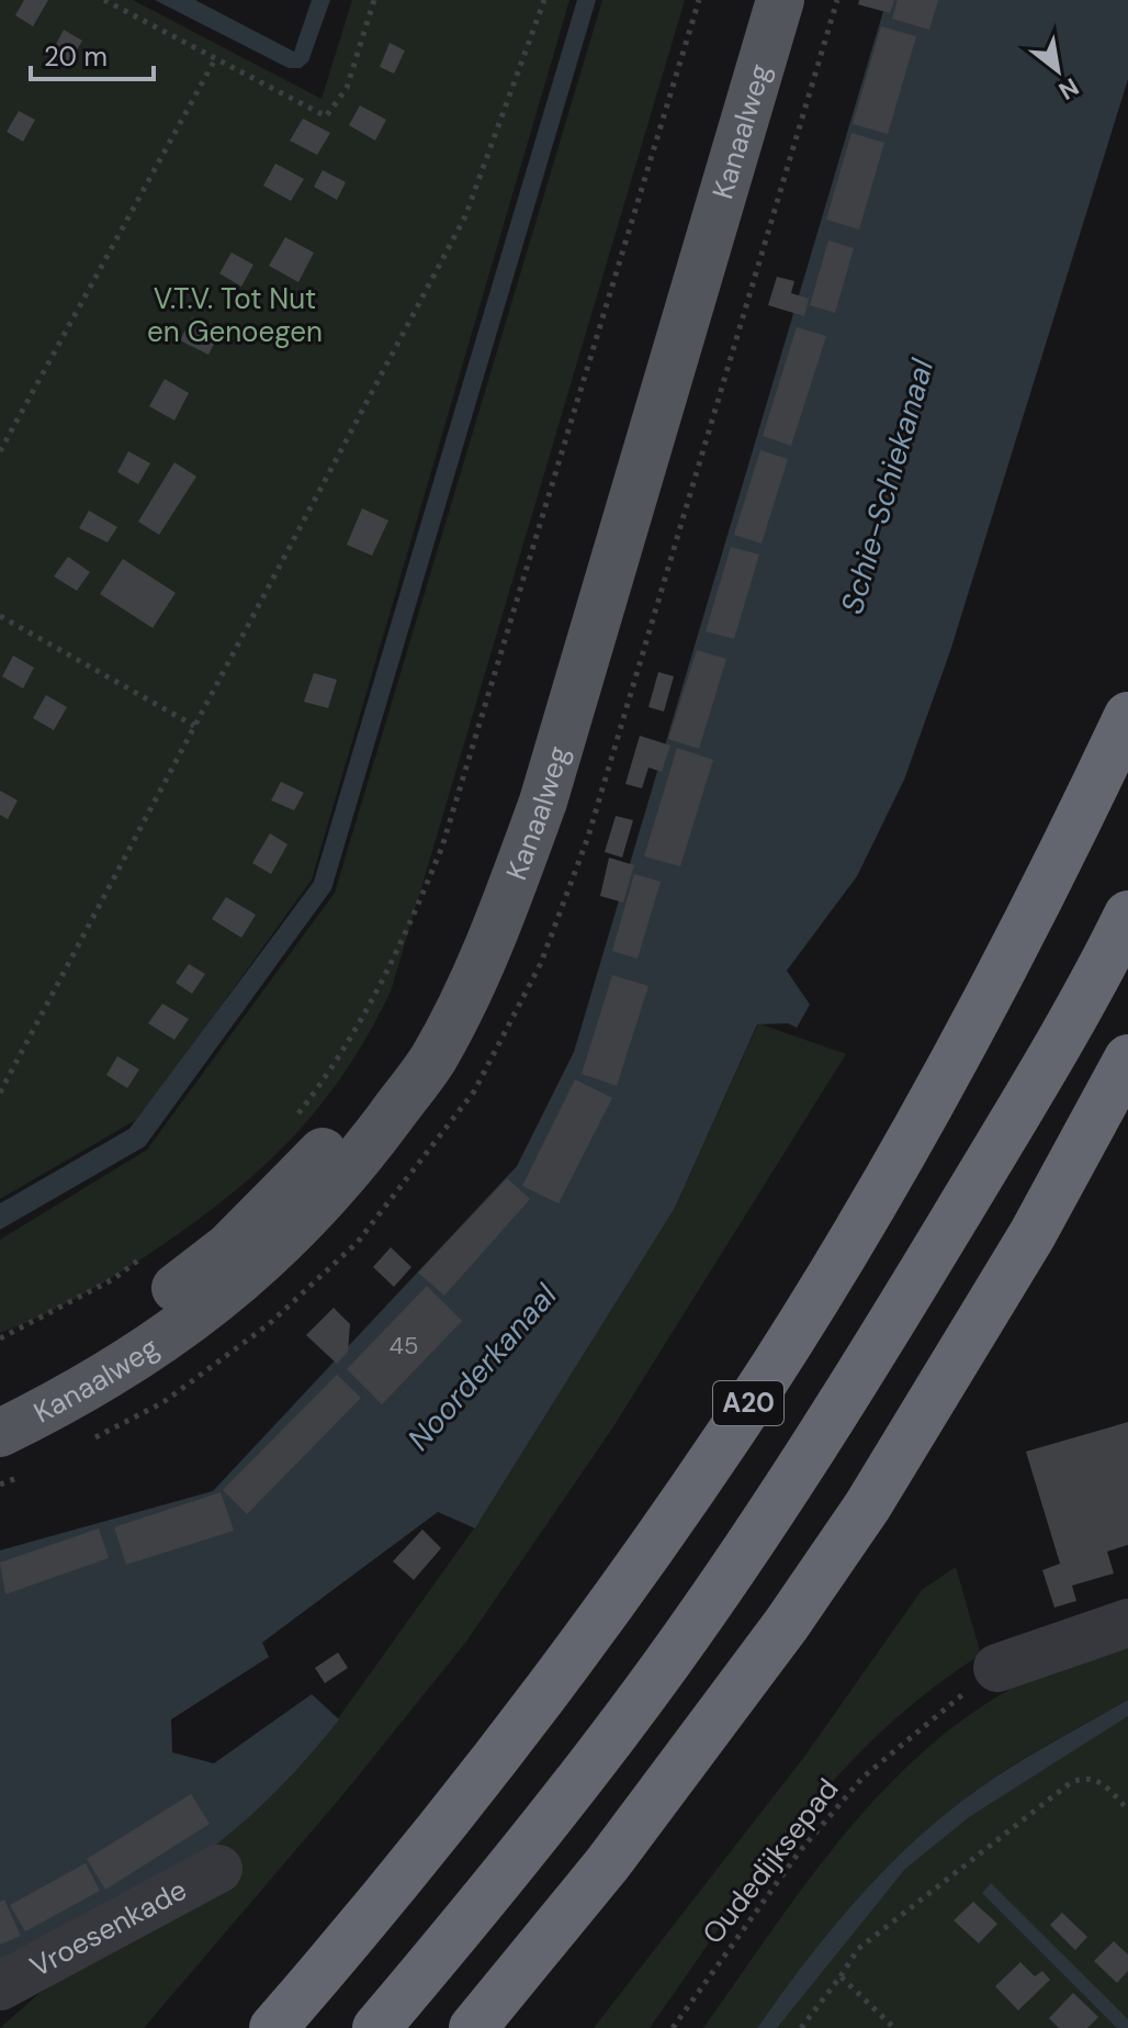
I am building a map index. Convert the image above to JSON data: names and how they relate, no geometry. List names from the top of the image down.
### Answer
{
  "streets": {
    "highway": ["A20"],
    "main road": ["Kanaalweg"],
    "street": ["Vroesenkade"],
    "path": ["Oudedijksepad"]
  },
  "water": ["Schie-Schiekanaal", "Noorderkanaal"],
  "parks": ["V.T.V. Tot Nut en Genoegen"],
  "house_numbers": ["45"],
  "scale_bar": "20 m",
  "north": "bottom right"
}
